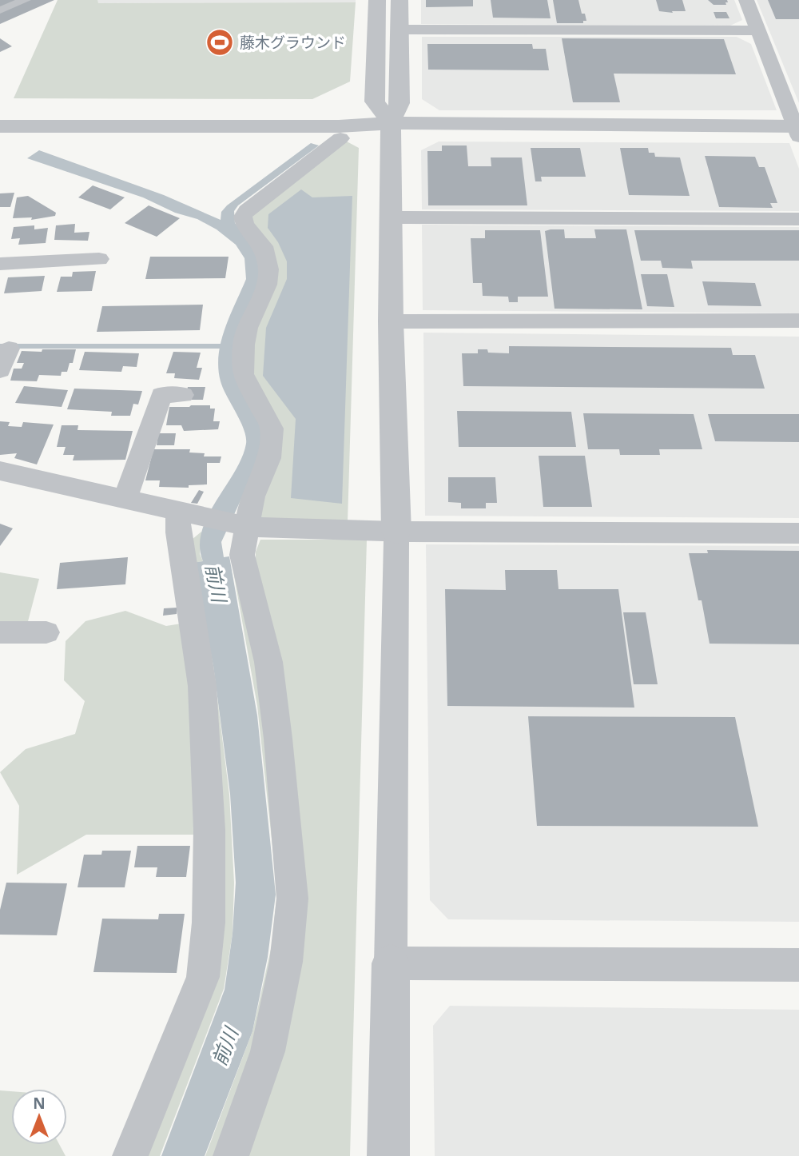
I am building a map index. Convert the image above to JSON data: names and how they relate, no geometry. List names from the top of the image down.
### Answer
{
  "water": ["前川"],
  "places": {
    "sports": ["藤木グラウンド"]
  },
  "north": "top"
}
